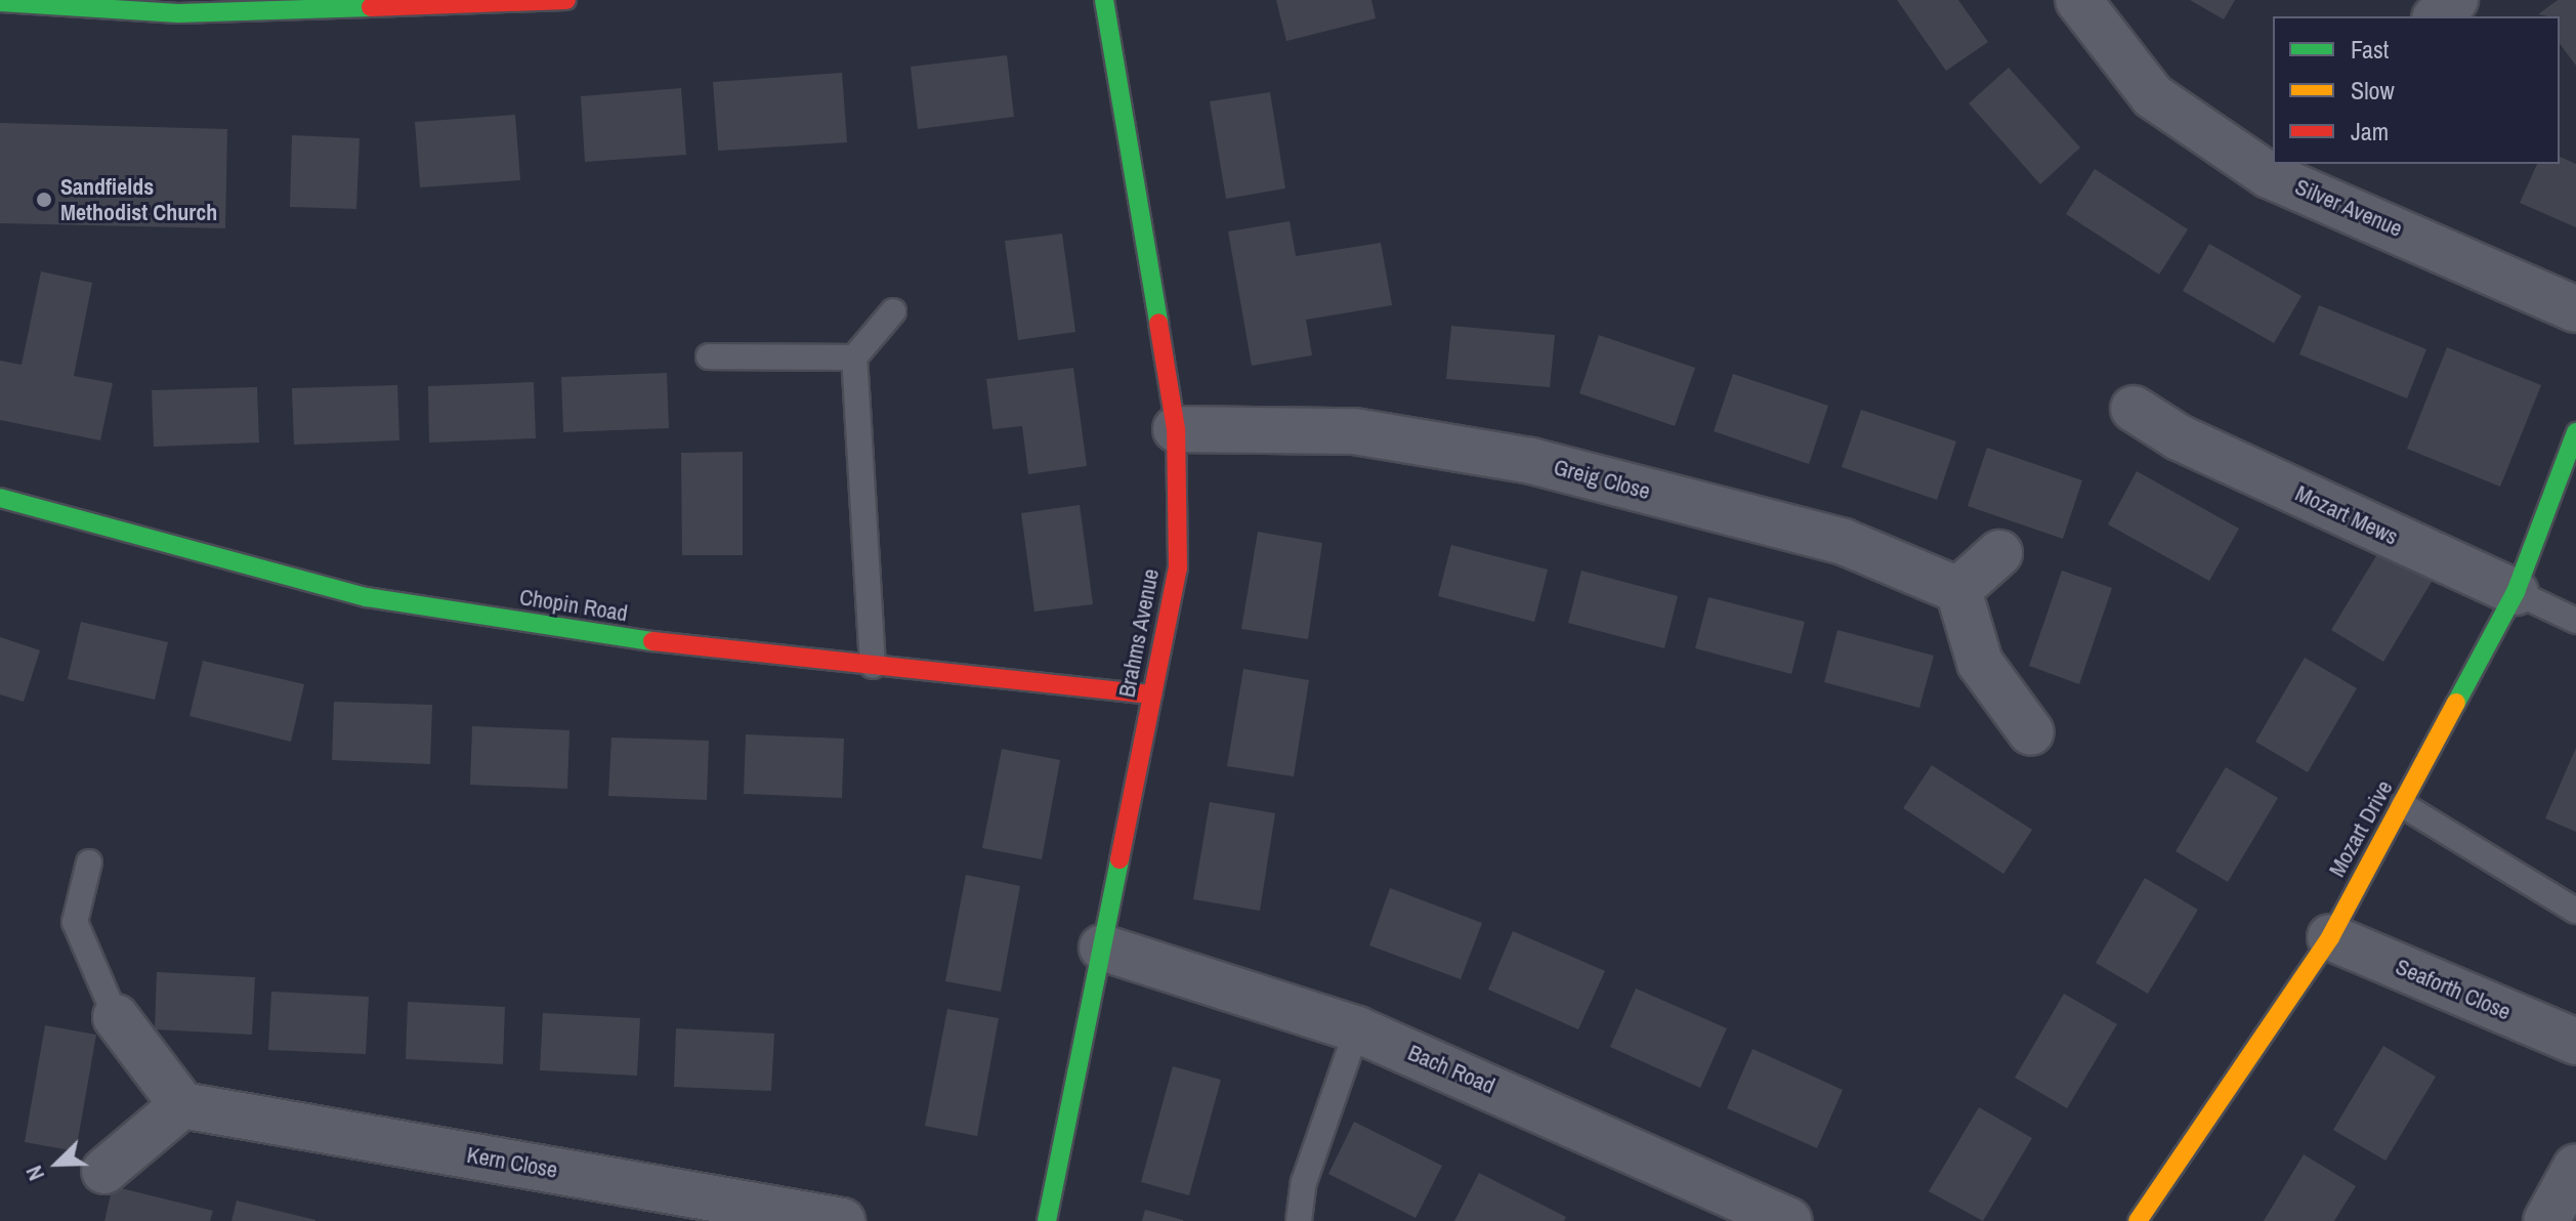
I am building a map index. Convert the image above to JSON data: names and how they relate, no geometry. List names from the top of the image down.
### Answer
{
  "streets": {
    "street": [
      "Silver Avenue",
      "Greig Close",
      "Mozart Mews",
      "Chopin Road",
      "Brahms Avenue",
      "Mozart Drive",
      "Seaforth Close",
      "Bach Road",
      "Kern Close"
    ]
  },
  "crossings": [
    ["Greig Close", "Brahms Avenue"],
    ["Mozart Mews", "Mozart Drive"],
    ["Chopin Road", "Brahms Avenue"],
    ["Brahms Avenue", "Bach Road"],
    ["Mozart Drive", "Seaforth Close"]
  ],
  "places": ["Sandfields Methodist Church"],
  "legend": ["Fast", "Slow", "Jam"],
  "north": "bottom left"
}
